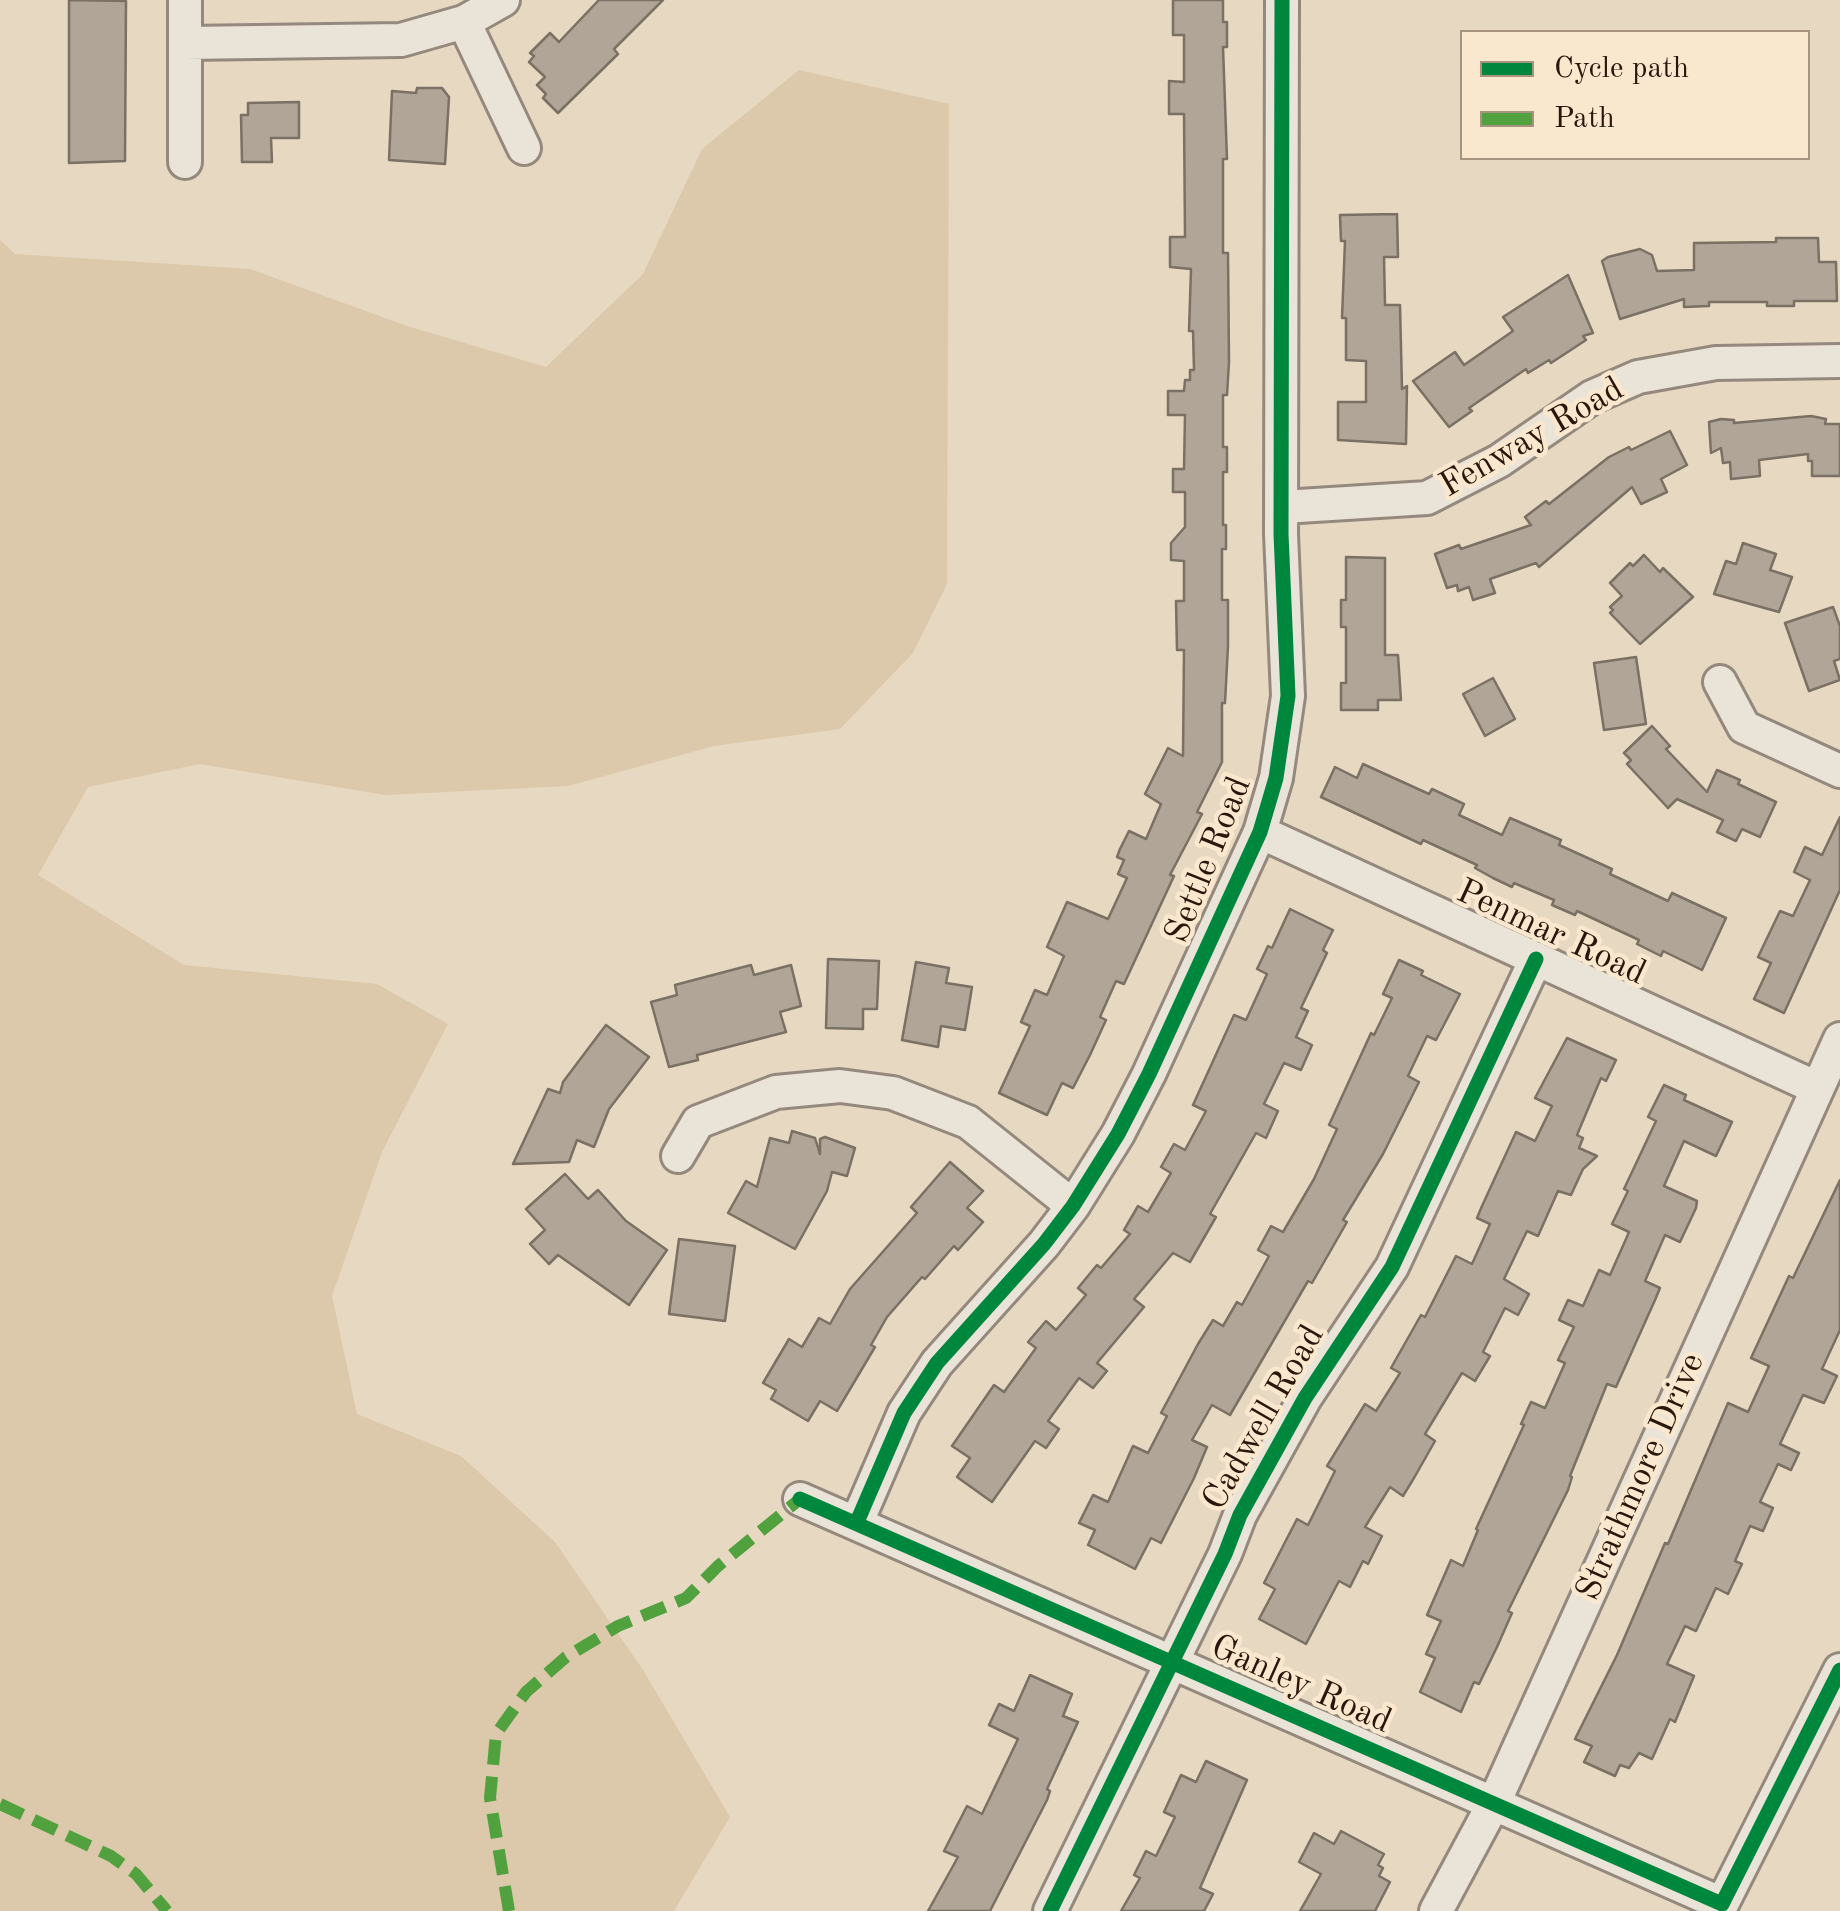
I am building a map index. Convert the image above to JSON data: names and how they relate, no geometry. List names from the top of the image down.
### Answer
{
  "streets": {
    "street": [
      "Fenway Road",
      "Settle Road",
      "Penmar Road",
      "Cadwell Road",
      "Strathmore Drive",
      "Ganley Road"
    ]
  },
  "crossings": [
    ["Fenway Road", "Settle Road"],
    ["Settle Road", "Penmar Road"],
    ["Settle Road", "Ganley Road"],
    ["Penmar Road", "Cadwell Road"],
    ["Penmar Road", "Strathmore Drive"],
    ["Cadwell Road", "Ganley Road"],
    ["Strathmore Drive", "Ganley Road"]
  ],
  "legend": ["Cycle path", "Path"]
}
